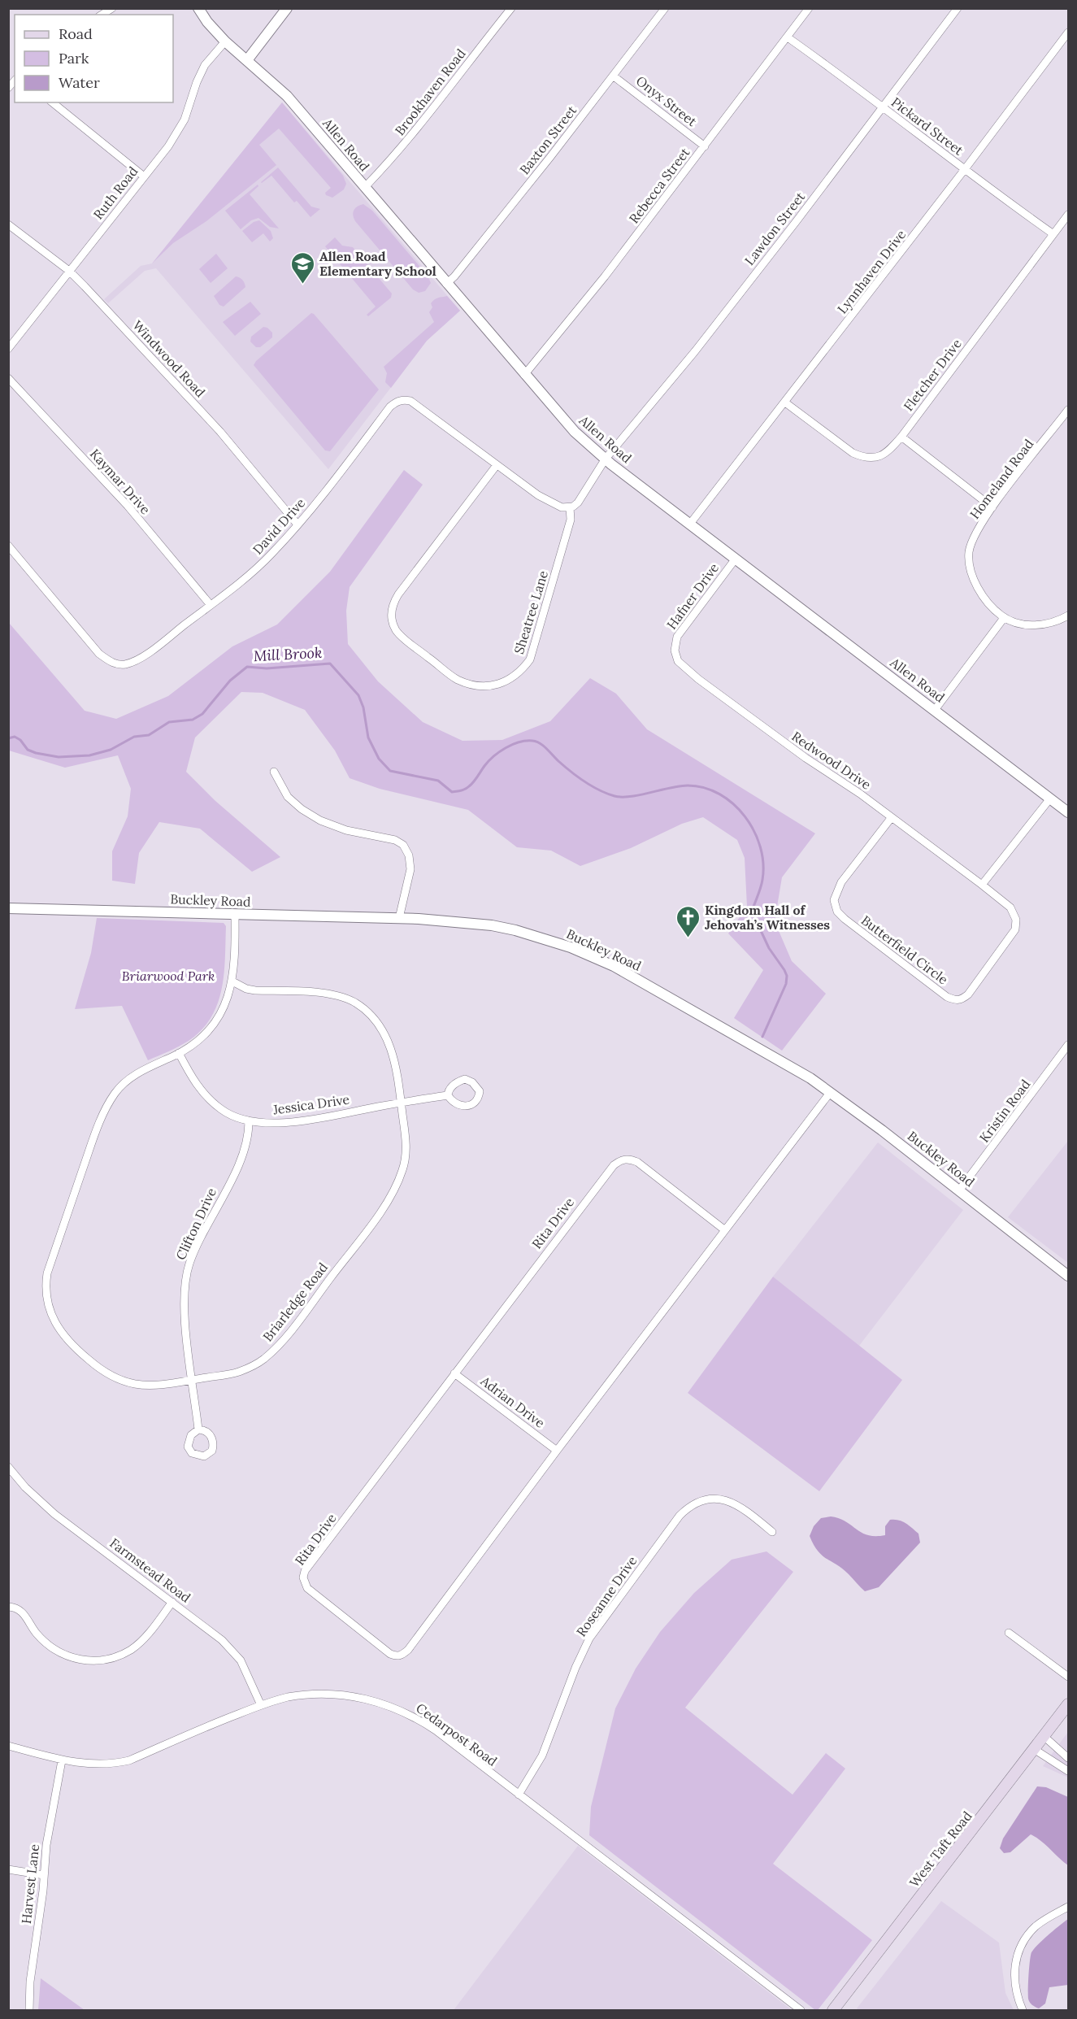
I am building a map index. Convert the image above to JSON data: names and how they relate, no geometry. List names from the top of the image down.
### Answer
{
  "streets": {
    "main road": ["West Taft Road"],
    "street": [
      "Brookhaven Road",
      "Onyx Street",
      "Pickard Street",
      "Baxton Street",
      "Allen Road",
      "Rebecca Street",
      "Ruth Road",
      "Lawdon Street",
      "Lynnhaven Drive",
      "Windwood Road",
      "Fletcher Drive",
      "Homeland Road",
      "Kaymar Drive",
      "David Drive",
      "Hafner Drive",
      "Sheatree Lane",
      "Redwood Drive",
      "Buckley Road",
      "Butterfield Circle",
      "Jessica Drive",
      "Kristin Road",
      "Rita Drive",
      "Clifton Drive",
      "Briarledge Road",
      "Adrian Drive",
      "Farmstead Road",
      "Roseanne Drive",
      "Cedarpost Road",
      "Harvest Lane"
    ]
  },
  "crossings": [
    ["Brookhaven Road", "Allen Road"],
    ["Onyx Street", "Baxton Street"],
    ["Onyx Street", "Rebecca Street"],
    ["Pickard Street", "Rebecca Street"],
    ["Pickard Street", "Lawdon Street"],
    ["Pickard Street", "Lynnhaven Drive"],
    ["Pickard Street", "Fletcher Drive"],
    ["Baxton Street", "Allen Road"],
    ["Allen Road", "Rebecca Street"],
    ["Allen Road", "Ruth Road"],
    ["Allen Road", "Lawdon Street"],
    ["Allen Road", "Lynnhaven Drive"],
    ["Allen Road", "Hafner Drive"],
    ["Ruth Road", "Windwood Road"],
    ["Lynnhaven Drive", "Fletcher Drive"],
    ["Windwood Road", "David Drive"],
    ["Kaymar Drive", "David Drive"],
    ["David Drive", "Sheatree Lane"],
    ["Hafner Drive", "Redwood Drive"],
    ["Redwood Drive", "Butterfield Circle"],
    ["Buckley Road", "Kristin Road"],
    ["Buckley Road", "Rita Drive"],
    ["Buckley Road", "Briarledge Road"],
    ["Jessica Drive", "Clifton Drive"],
    ["Jessica Drive", "Briarledge Road"],
    ["Rita Drive", "Adrian Drive"],
    ["Clifton Drive", "Briarledge Road"],
    ["Farmstead Road", "Cedarpost Road"],
    ["Roseanne Drive", "Cedarpost Road"],
    ["Cedarpost Road", "Harvest Lane"]
  ],
  "water": ["Mill Brook"],
  "parks": ["Briarwood Park"],
  "places": {
    "school or university": ["Allen Road Elementary School"],
    "church": ["Kingdom Hall of Jehovah’s Witnesses"]
  },
  "legend": ["Road", "Park", "Water"]
}
